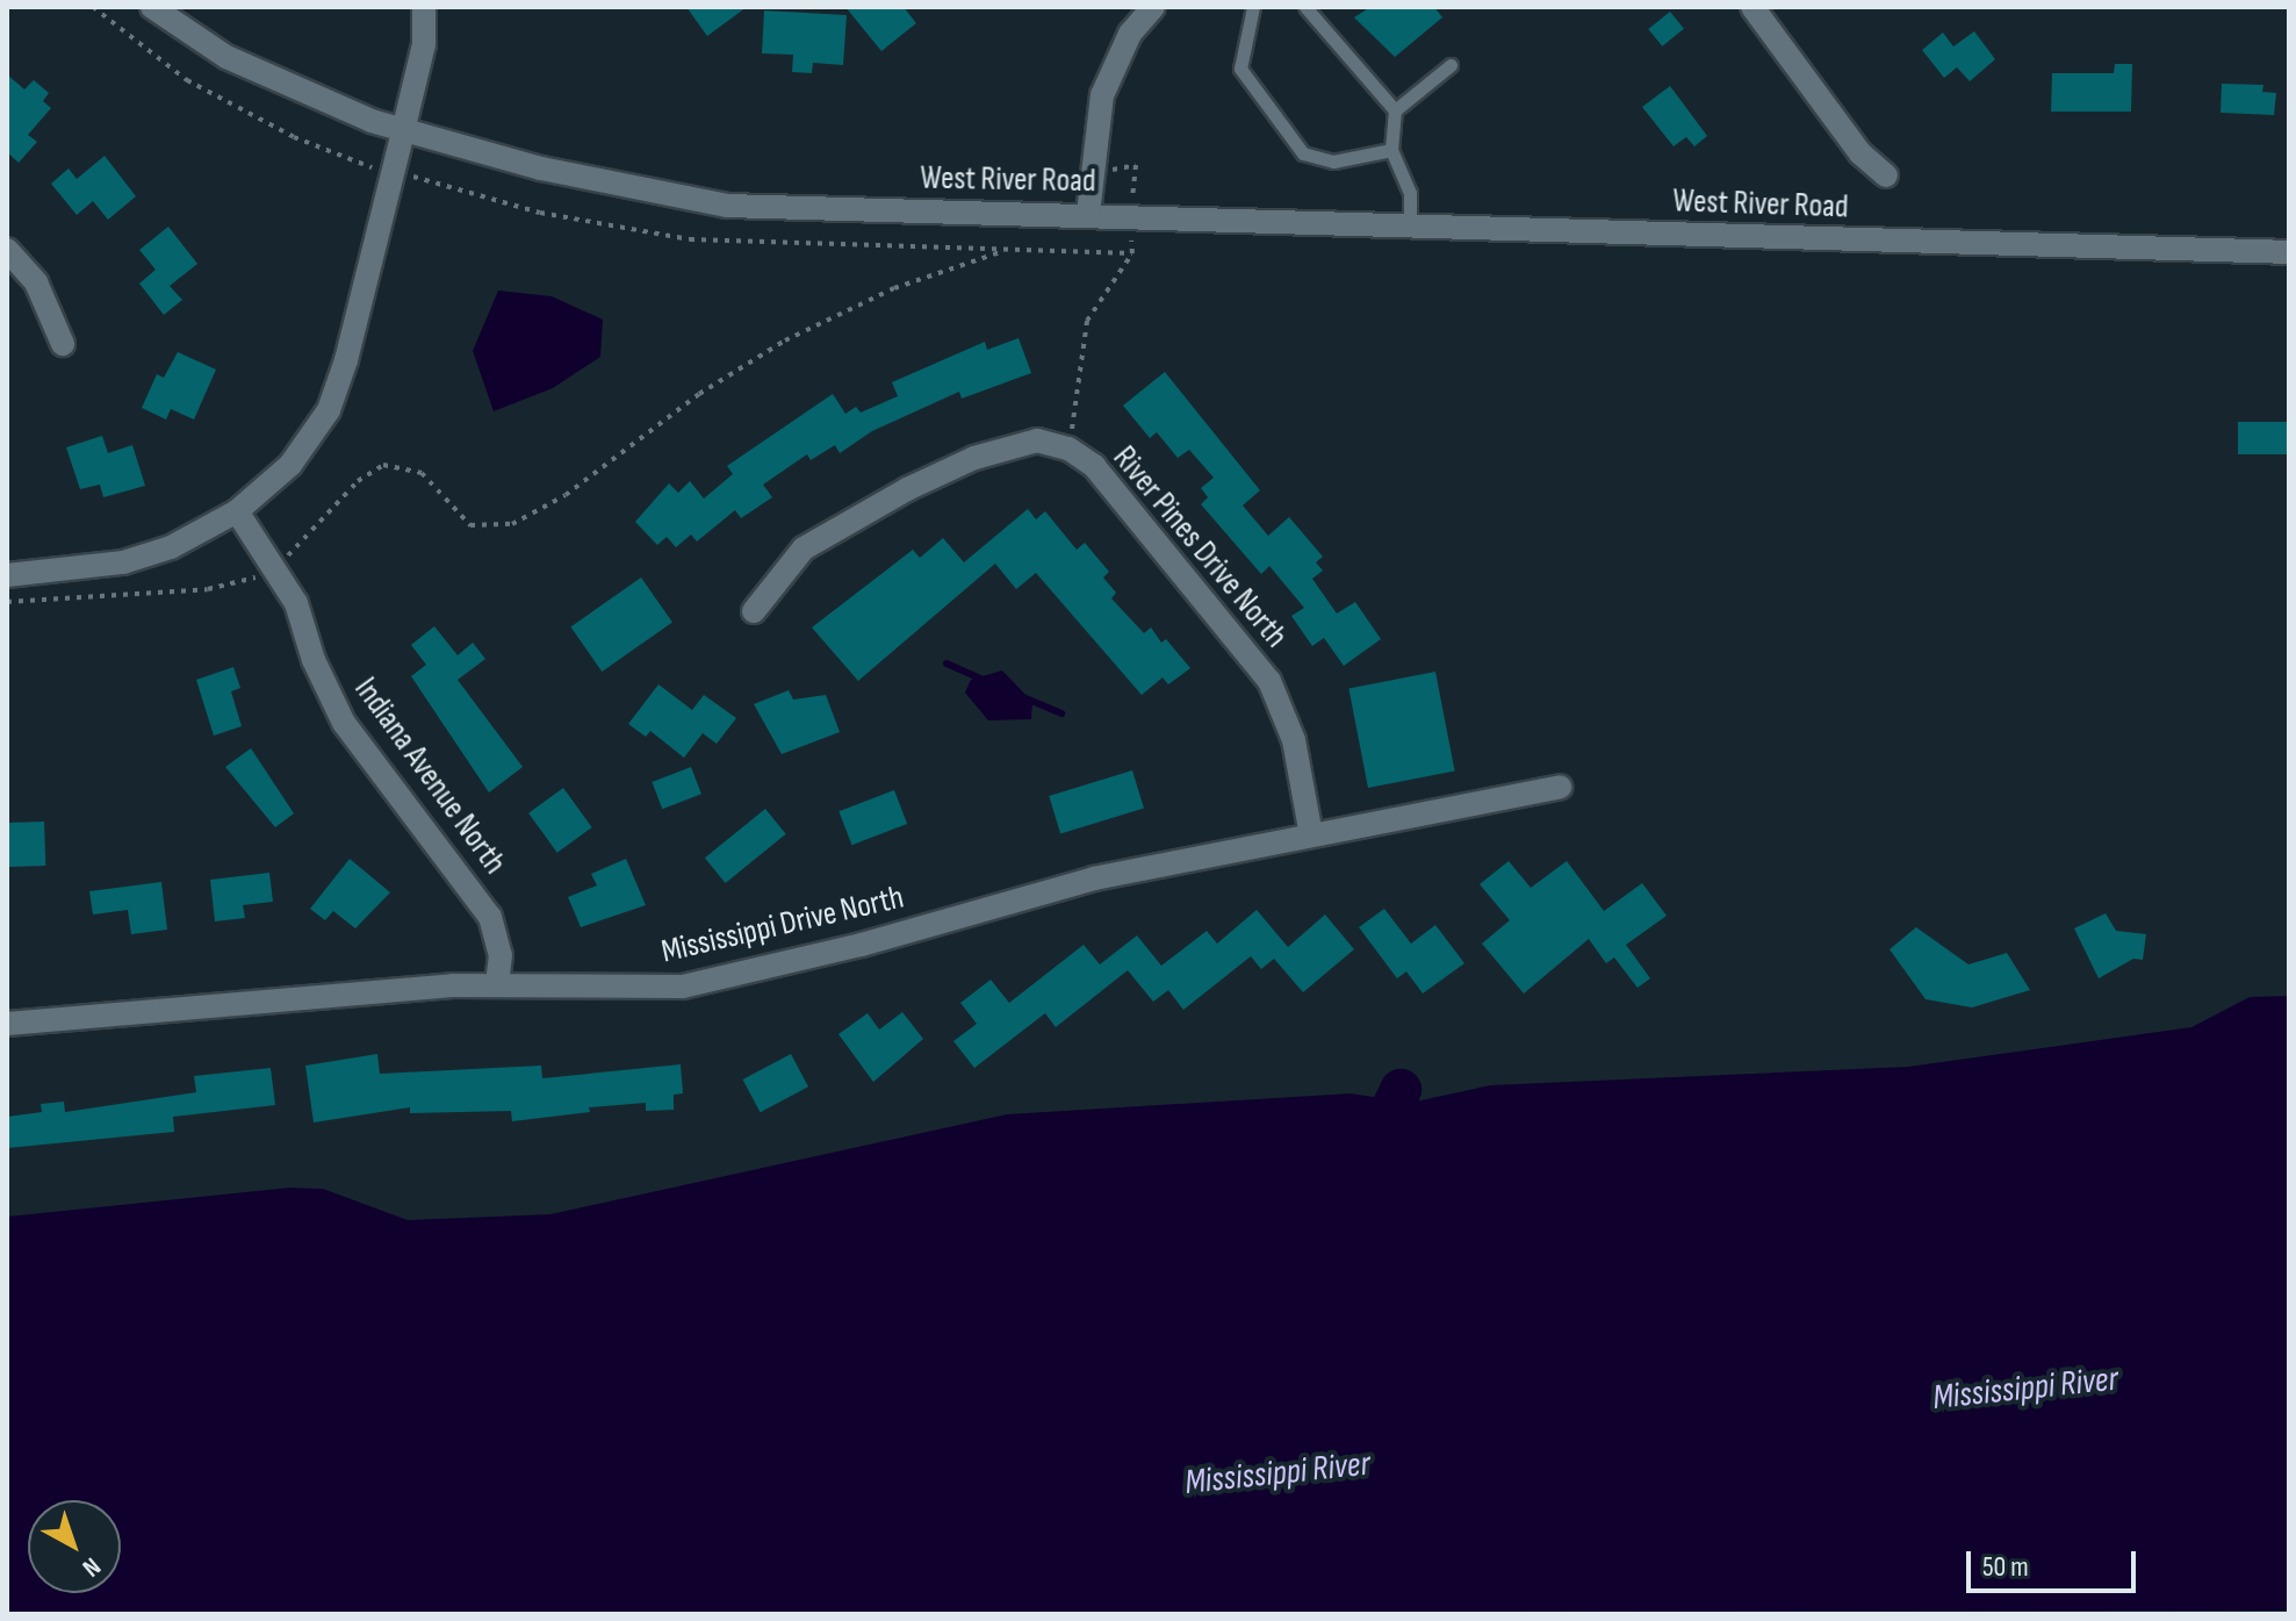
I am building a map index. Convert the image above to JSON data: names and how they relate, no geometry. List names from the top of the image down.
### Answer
{
  "streets": {
    "street": [
      "West River Road",
      "River Pines Drive North",
      "Indiana Avenue North",
      "Mississippi Drive North"
    ]
  },
  "crossings": [
    ["River Pines Drive North", "Mississippi Drive North"],
    ["Indiana Avenue North", "Mississippi Drive North"]
  ],
  "water": ["Mississippi River"],
  "scale_bar": "50 m",
  "north": "bottom right"
}
